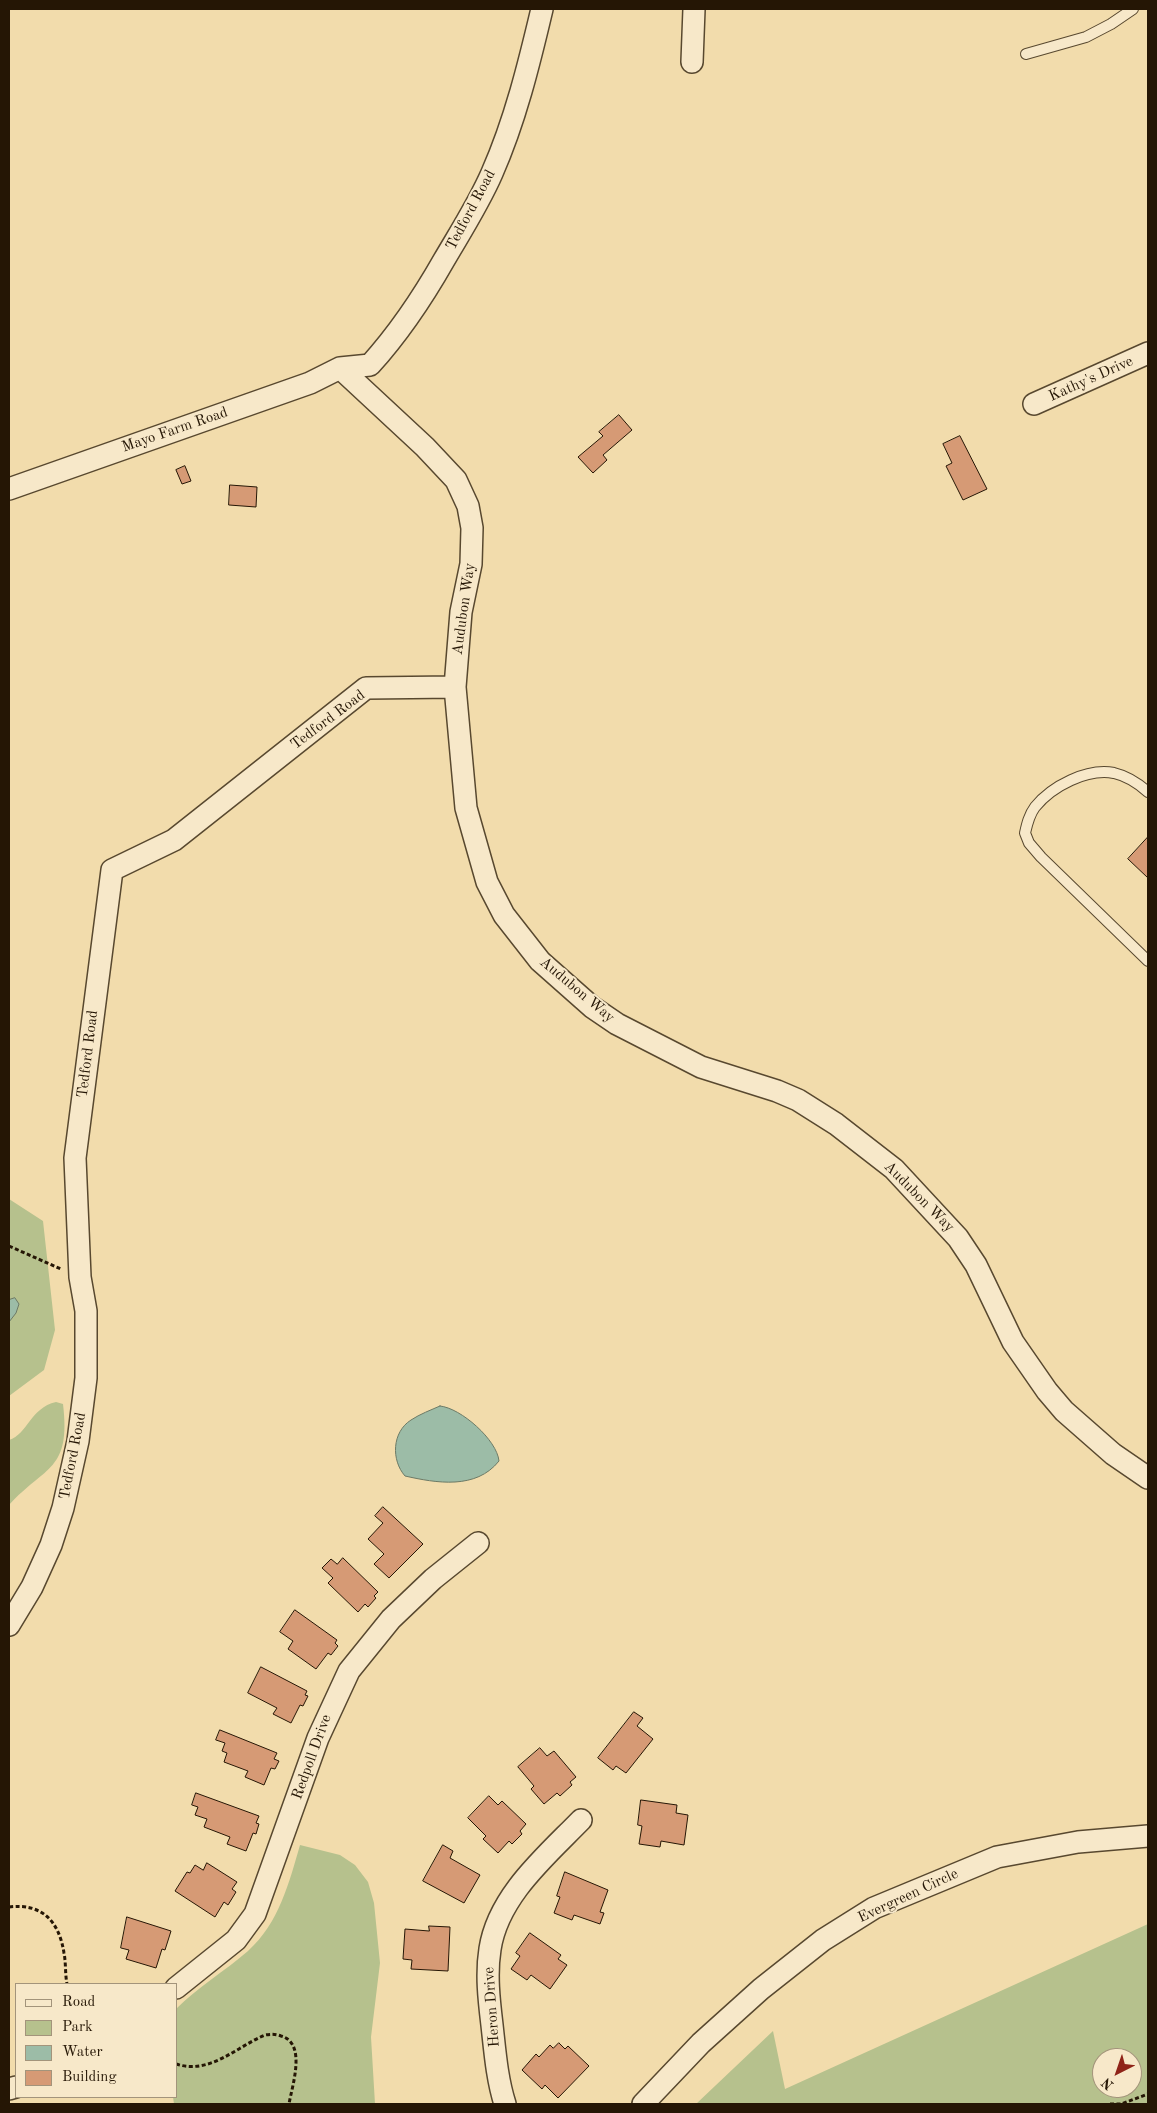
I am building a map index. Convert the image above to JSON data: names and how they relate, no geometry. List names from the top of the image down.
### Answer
{
  "streets": {
    "street": [
      "Tedford Road",
      "Kathy's Drive",
      "Mayo Farm Road",
      "Audubon Way",
      "Redpoll Drive",
      "Evergreen Circle",
      "Heron Drive"
    ]
  },
  "crossings": [
    ["Tedford Road", "Mayo Farm Road"],
    ["Tedford Road", "Audubon Way"],
    ["Mayo Farm Road", "Audubon Way"]
  ],
  "legend": [
    "Road",
    "Park",
    "Water",
    "Building"
  ],
  "north": "bottom left"
}
